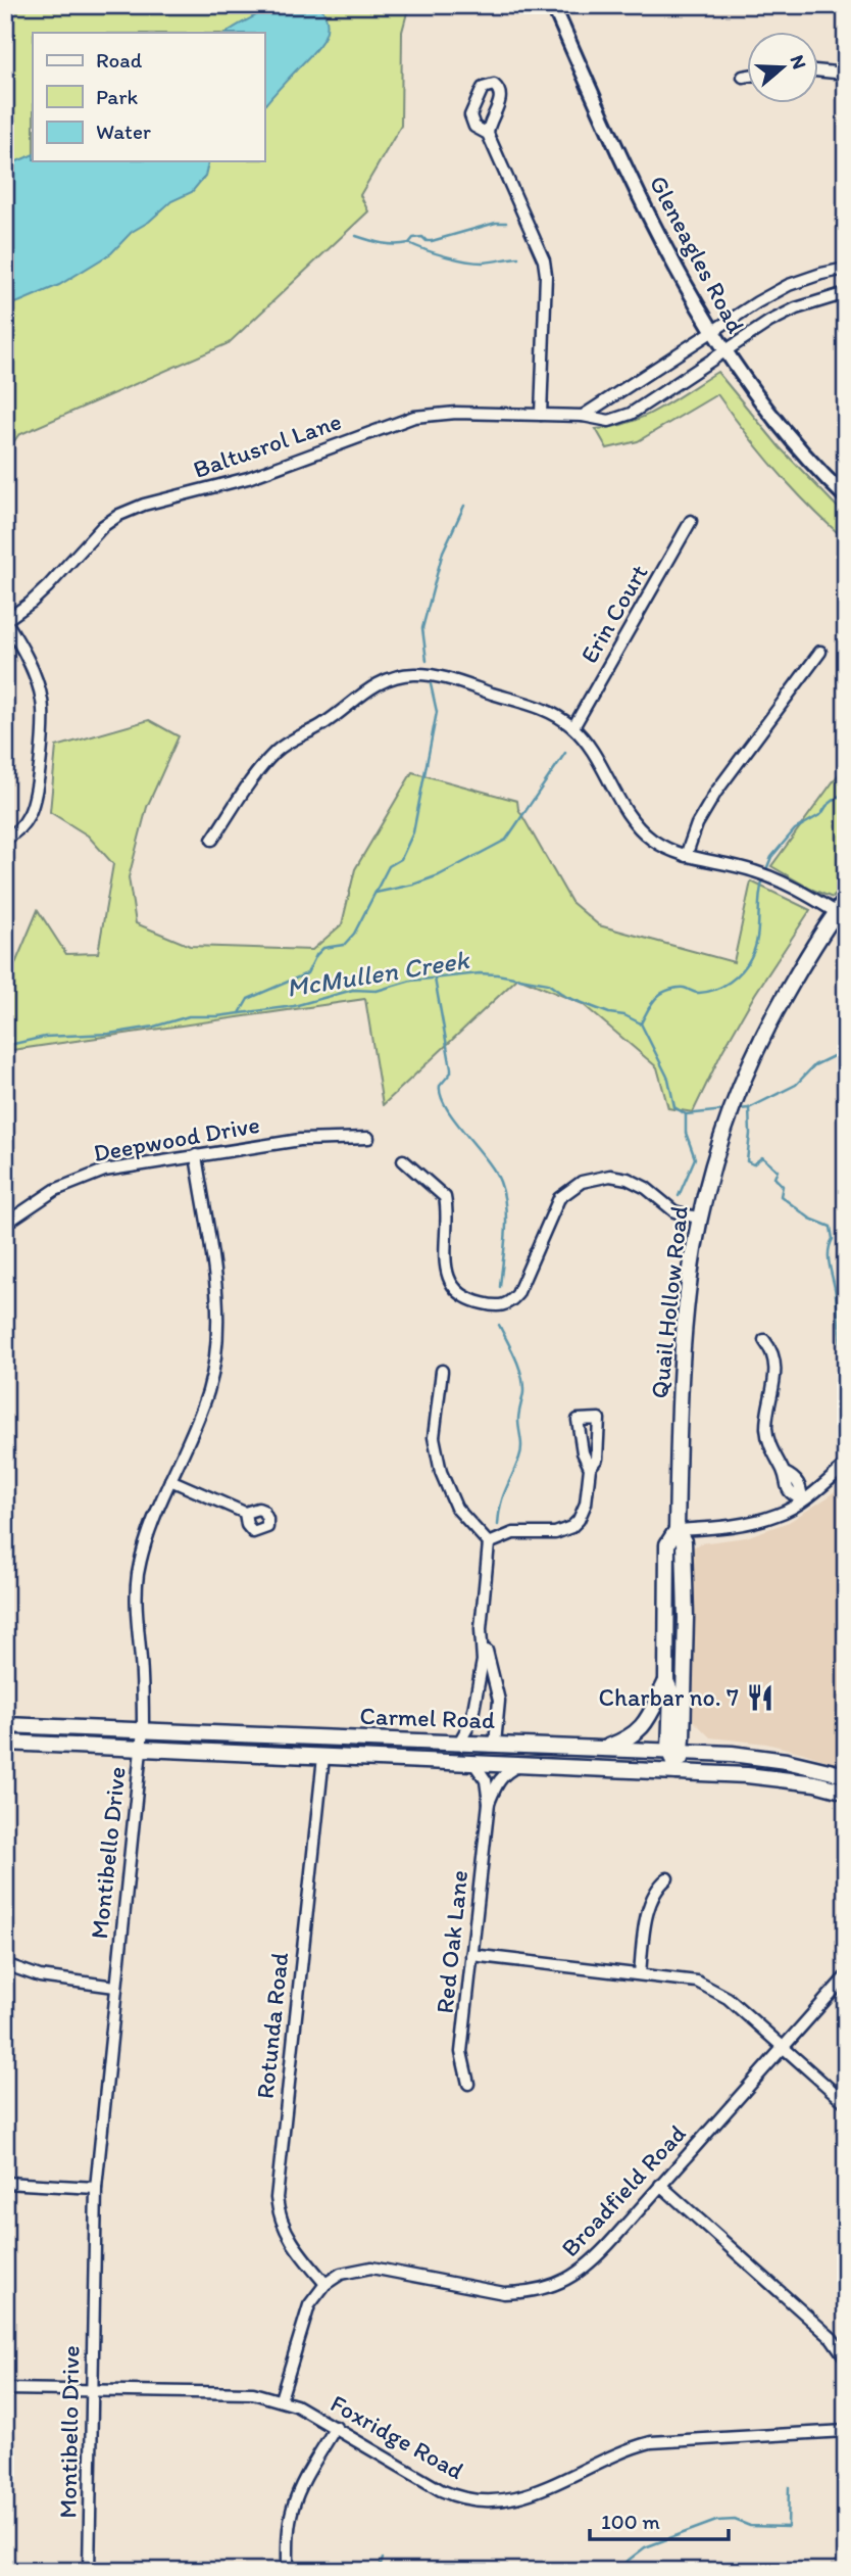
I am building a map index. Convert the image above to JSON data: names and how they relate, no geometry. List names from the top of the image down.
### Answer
{
  "streets": {
    "main road": ["Quail Hollow Road", "Carmel Road"],
    "street": [
      "Gleneagles Road",
      "Baltusrol Lane",
      "Erin Court",
      "Deepwood Drive",
      "Montibello Drive",
      "Red Oak Lane",
      "Rotunda Road",
      "Broadfield Road",
      "Foxridge Road"
    ]
  },
  "crossings": [
    ["Gleneagles Road", "Baltusrol Lane"],
    ["Deepwood Drive", "Montibello Drive"],
    ["Quail Hollow Road", "Carmel Road"],
    ["Carmel Road", "Montibello Drive"],
    ["Carmel Road", "Red Oak Lane"],
    ["Carmel Road", "Rotunda Road"],
    ["Montibello Drive", "Foxridge Road"],
    ["Rotunda Road", "Broadfield Road"]
  ],
  "water": ["McMullen Creek"],
  "places": {
    "restaurant": ["Charbar no. 7"]
  },
  "legend": ["Road", "Park", "Water"],
  "scale_bar": "100 m",
  "north": "right"
}
